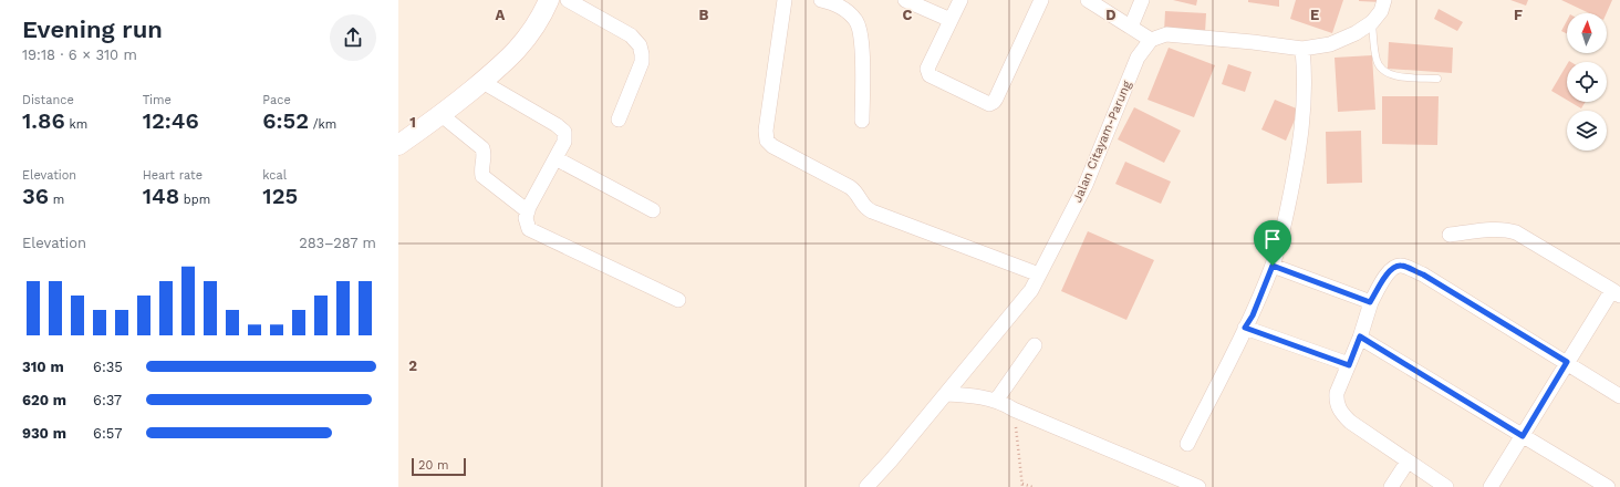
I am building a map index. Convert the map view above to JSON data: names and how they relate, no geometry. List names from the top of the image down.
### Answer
{
  "streets": {
    "street": ["Jalan Citayam-Parung"]
  },
  "scale_bar": "20 m",
  "north": "top",
  "page": {
    "heading": ["Evening run", "19:18 · 6 × 310 m"],
    "stats": [
      ["Distance", "1.86 km"],
      ["Time", "12:46"],
      ["Pace", "6:52 /km"],
      ["Elevation", "36 m"],
      ["Heart rate", "148 bpm"],
      ["kcal", "125"]
    ],
    "chart": ["Elevation", "283–287 m"],
    "list": [
      {
        "name": "310 m",
        "note": "6:35"
      },
      {
        "name": "620 m",
        "note": "6:37"
      },
      {
        "name": "930 m",
        "note": "6:57"
      }
    ],
    "scale": "20 m"
  },
  "grid": {
    "columns": [
      "A",
      "B",
      "C",
      "D",
      "E",
      "F"
    ],
    "rows": ["1", "2"]
  }
}
